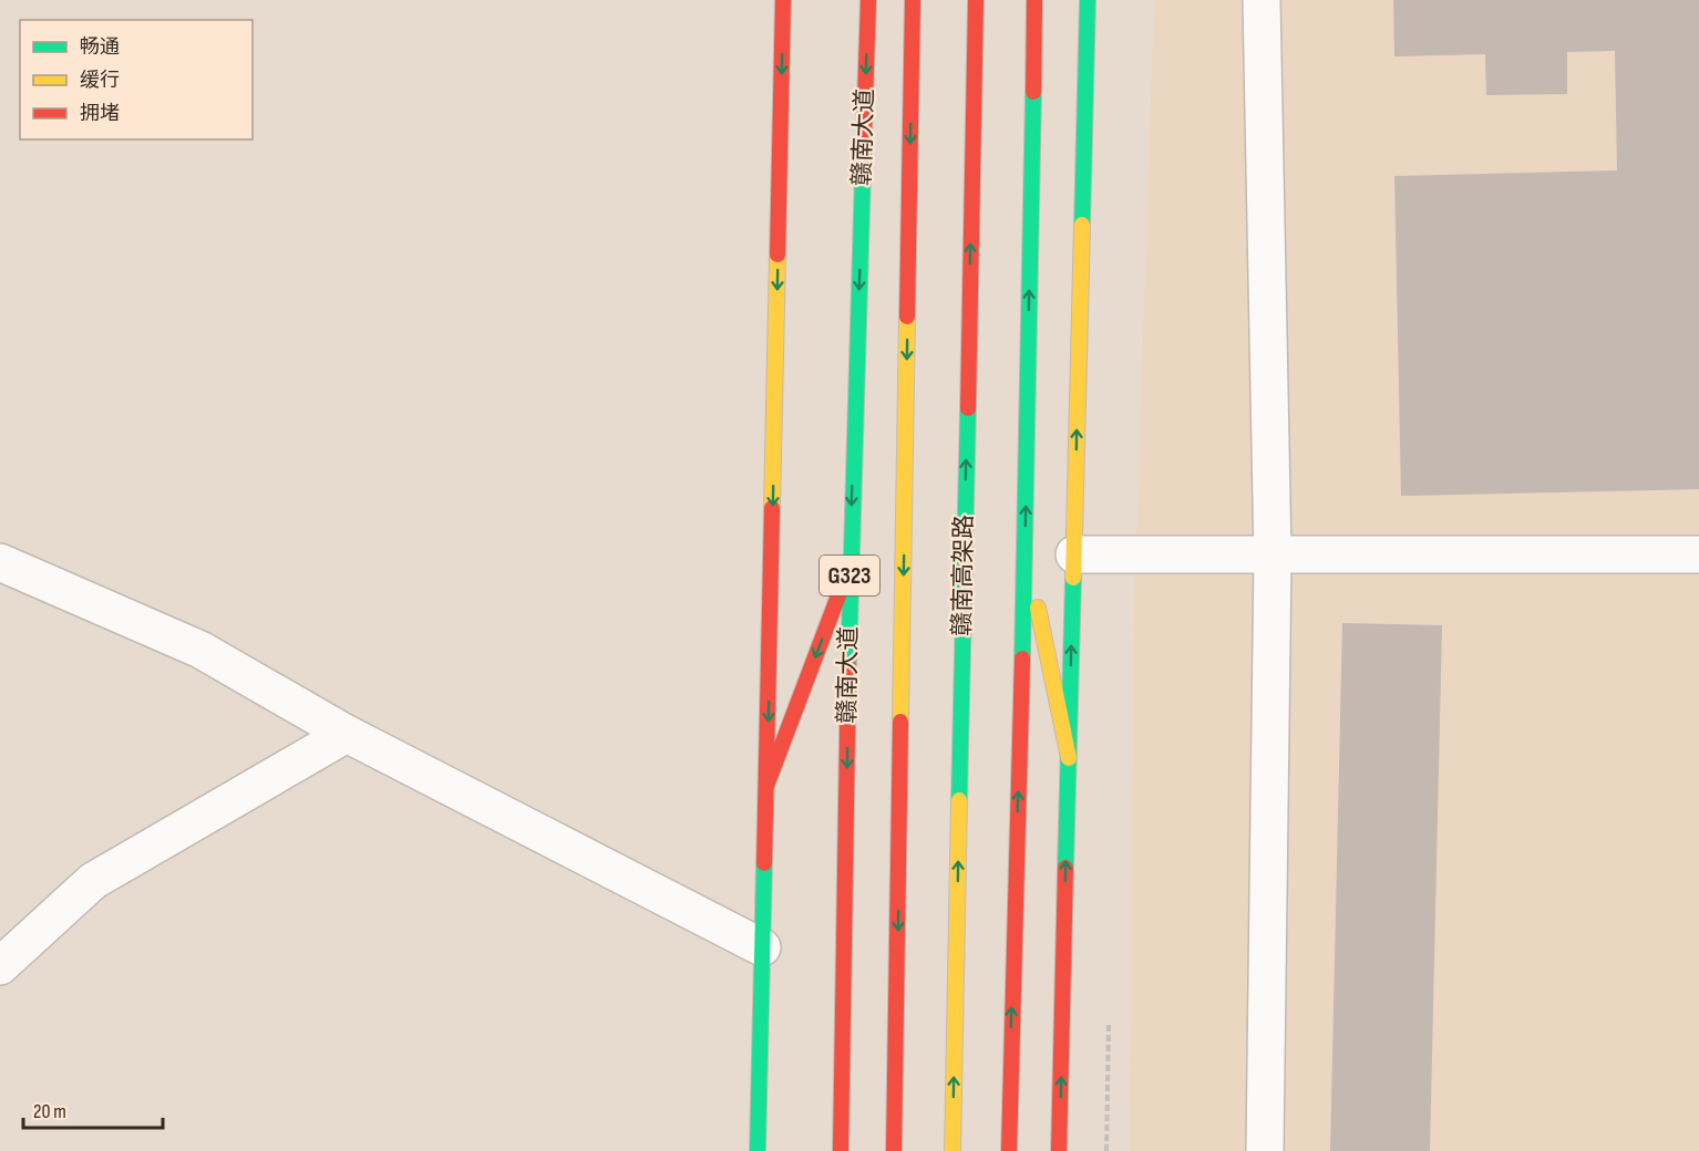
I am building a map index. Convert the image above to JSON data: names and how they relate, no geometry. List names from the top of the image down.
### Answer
{
  "streets": {
    "main road": ["赣南大道", "G323", "赣南高架路"]
  },
  "legend": ["畅通", "缓行", "拥堵"],
  "scale_bar": "20 m"
}
